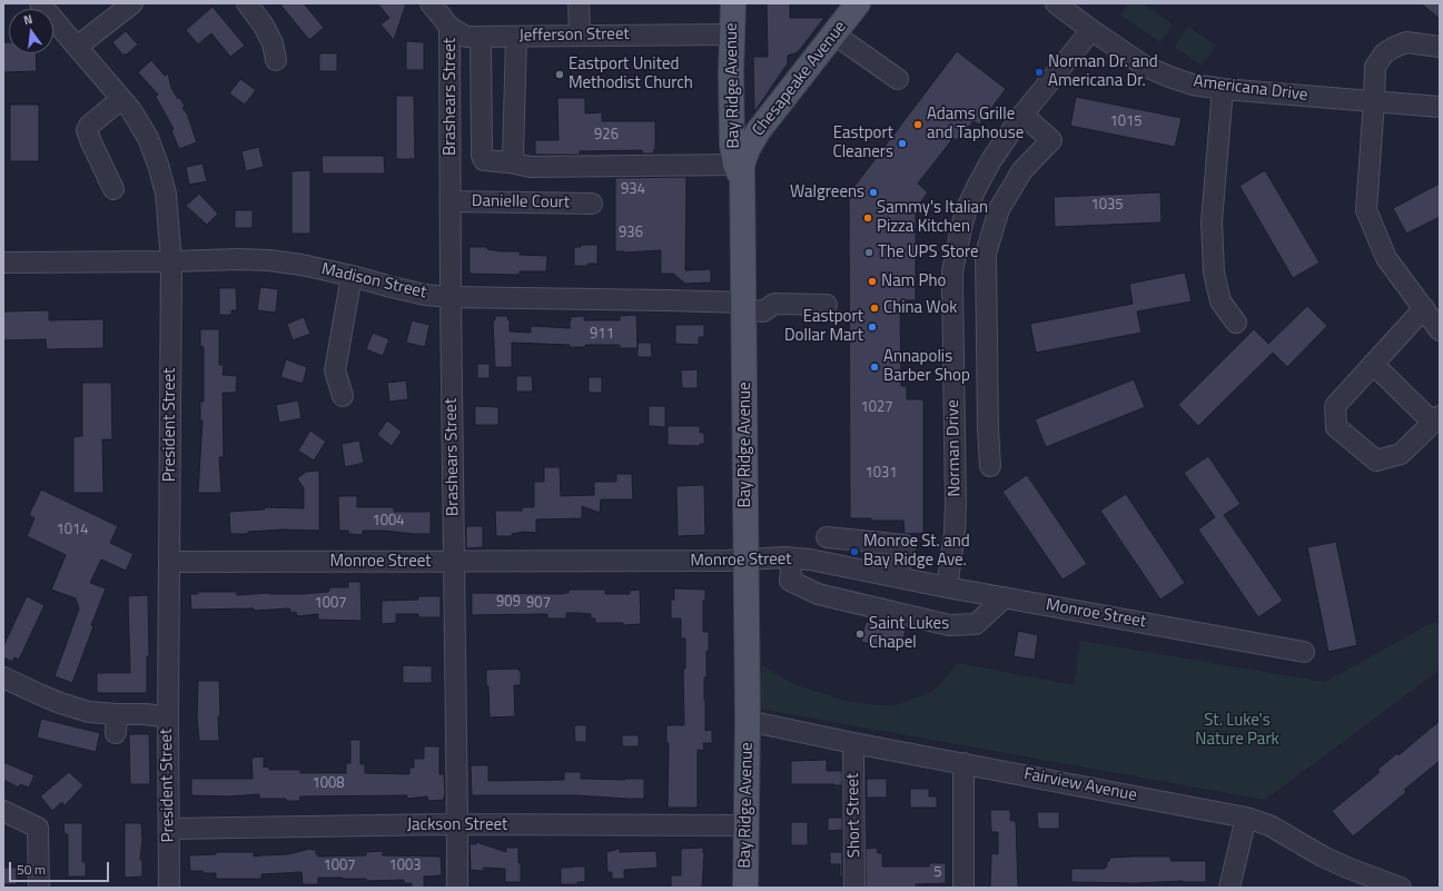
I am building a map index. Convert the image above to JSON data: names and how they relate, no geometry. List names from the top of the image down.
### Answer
{
  "streets": {
    "main road": ["Chesapeake Avenue", "Bay Ridge Avenue"],
    "street": [
      "Jefferson Street",
      "Americana Drive",
      "Brashears Street",
      "Danielle Court",
      "Madison Street",
      "President Street",
      "Norman Drive",
      "Monroe Street",
      "Fairview Avenue",
      "Short Street",
      "Jackson Street"
    ]
  },
  "crossings": [
    ["Jefferson Street", "Bay Ridge Avenue"],
    ["Jefferson Street", "Brashears Street"],
    ["Chesapeake Avenue", "Bay Ridge Avenue"],
    ["Bay Ridge Avenue", "Madison Street"],
    ["Bay Ridge Avenue", "Monroe Street"],
    ["Bay Ridge Avenue", "Fairview Avenue"],
    ["Bay Ridge Avenue", "Jackson Street"],
    ["Americana Drive", "Norman Drive"],
    ["Brashears Street", "Danielle Court"],
    ["Brashears Street", "Madison Street"],
    ["Brashears Street", "Monroe Street"],
    ["Brashears Street", "Jackson Street"],
    ["Madison Street", "President Street"],
    ["President Street", "Monroe Street"],
    ["President Street", "Jackson Street"],
    ["Norman Drive", "Monroe Street"],
    ["Fairview Avenue", "Short Street"]
  ],
  "parks": ["St. Luke's Nature Park"],
  "places": [
    "Norman Dr. and Americana Dr.",
    "Eastport United Methodist Church",
    "Adams Grille and Taphouse",
    "Eastport Cleaners",
    "Walgreens",
    "Sammy's Italian Pizza Kitchen",
    "The UPS Store",
    "Nam Pho",
    "China Wok",
    "Eastport Dollar Mart",
    "Annapolis Barber Shop",
    "Monroe St. and Bay Ridge Ave.",
    "Saint Lukes Chapel"
  ],
  "house_numbers": [
    "1015",
    "926",
    "934",
    "1035",
    "936",
    "911",
    "1027",
    "1031",
    "1004",
    "1014",
    "909",
    "1007",
    "907",
    "1008",
    "1007",
    "1003",
    "5"
  ],
  "scale_bar": "50 m",
  "north": "top"
}
